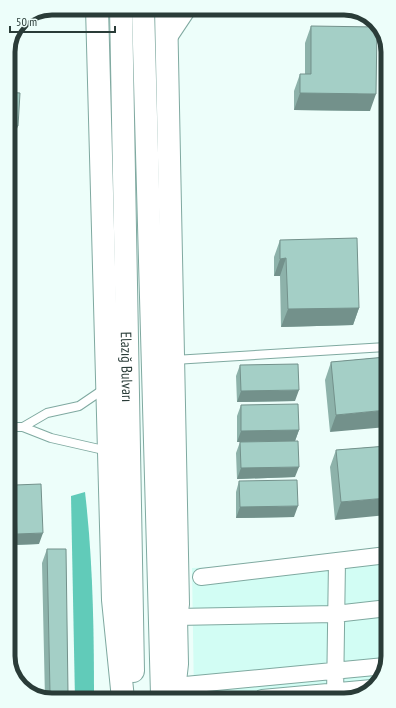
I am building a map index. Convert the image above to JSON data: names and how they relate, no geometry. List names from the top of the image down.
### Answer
{
  "streets": {
    "highway": ["Elazığ Bulvarı"]
  },
  "scale_bar": "50 m"
}
